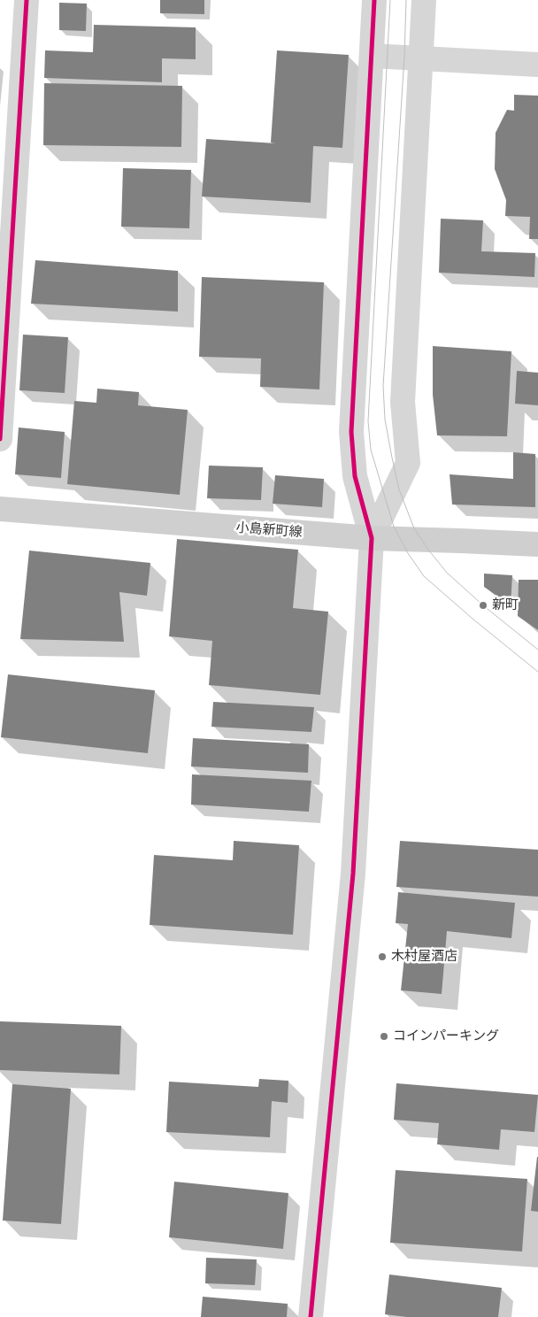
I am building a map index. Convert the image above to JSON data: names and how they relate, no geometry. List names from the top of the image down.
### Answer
{
  "streets": {
    "main road": ["小島新町線"]
  },
  "places": ["新町", "木村屋酒店", "コインパーキング"]
}
